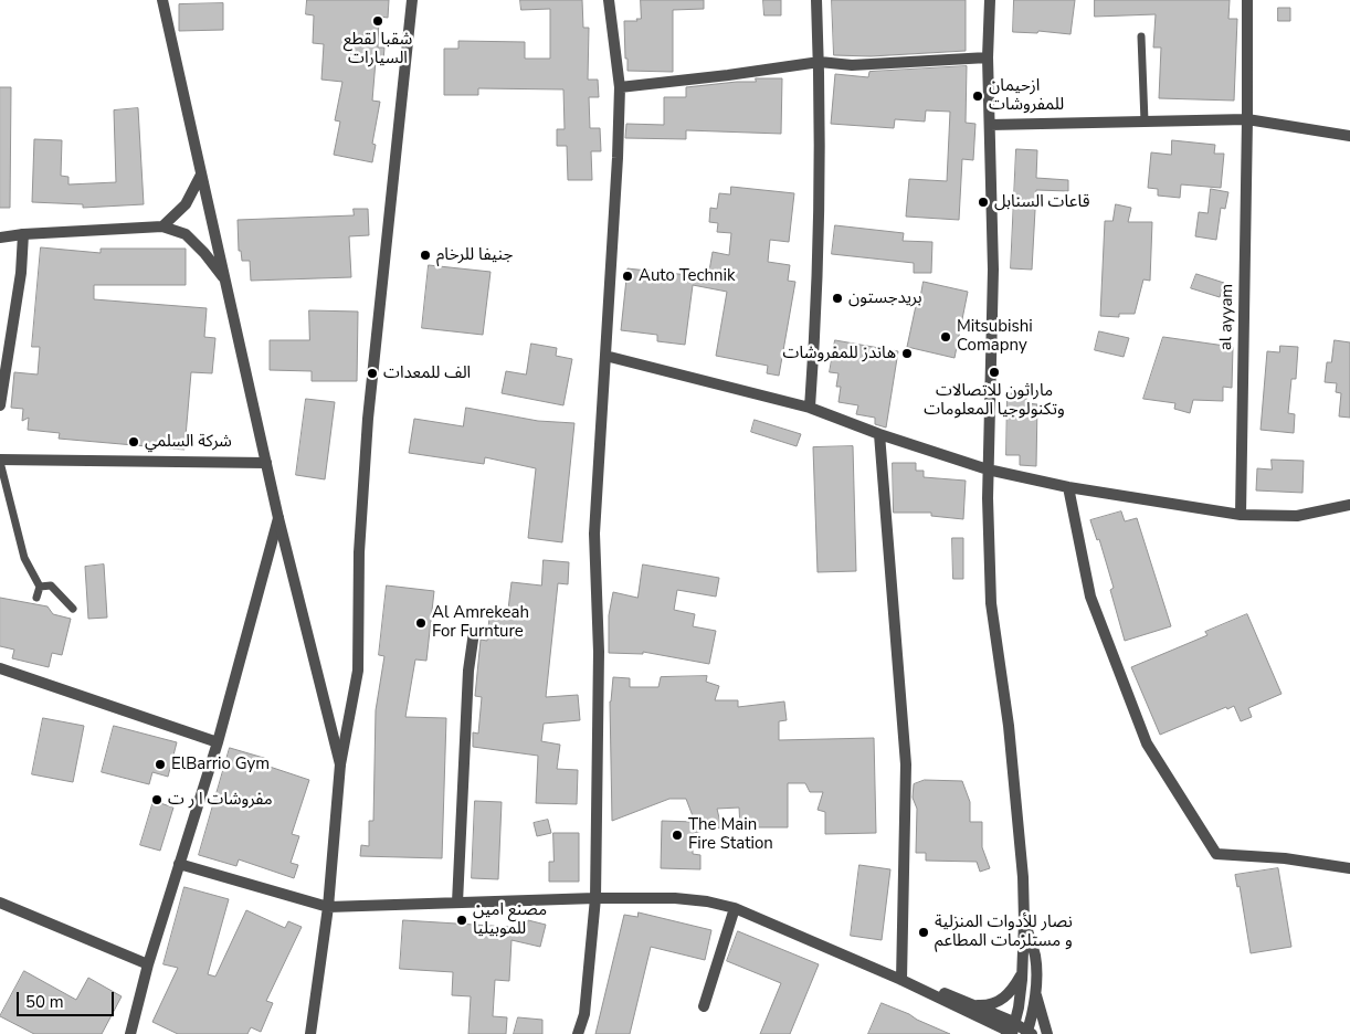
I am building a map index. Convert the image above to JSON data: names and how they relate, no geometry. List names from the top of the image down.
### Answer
{
  "streets": {
    "street": ["al ayyam"]
  },
  "places": [
    "شقبا لقطع السيارات",
    "ازحيمان للمفروشات",
    "قاعات السنابل",
    "جنيفا للرخام",
    "Auto Technik",
    "بريدجستون",
    "Mitsubishi Comapny",
    "هاندز للمفروشات",
    "ماراثون للاتصالات وتكنولوجيا المعلومات",
    "الف للمعدات",
    "شركة السلمي",
    "Al Amrekeah For Furnture",
    "ElBarrio Gym",
    "مفروشات ا ر ت",
    "The Main Fire Station",
    "مصنع امين للموبيليا",
    "نصار للأدوات المنزلية و مستلزمات المطاعم"
  ],
  "scale_bar": "50 m"
}
